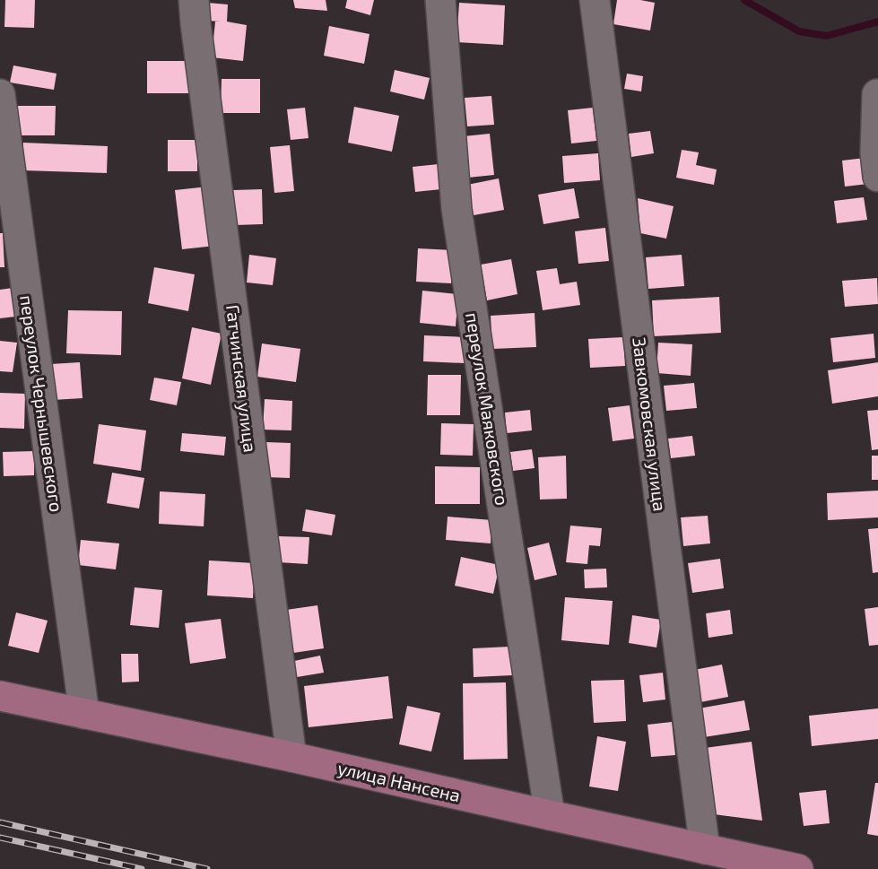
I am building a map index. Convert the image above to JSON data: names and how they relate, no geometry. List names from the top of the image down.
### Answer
{
  "streets": {
    "main road": ["улица Нансена"],
    "street": [
      "Гатчинская улица",
      "переулок Чернышевского",
      "переулок Маяковского",
      "Завкомовская улица"
    ]
  },
  "crossings": [
    ["Гатчинская улица", "улица Нансена"],
    ["переулок Чернышевского", "улица Нансена"],
    ["переулок Маяковского", "улица Нансена"],
    ["Завкомовская улица", "улица Нансена"]
  ]
}
